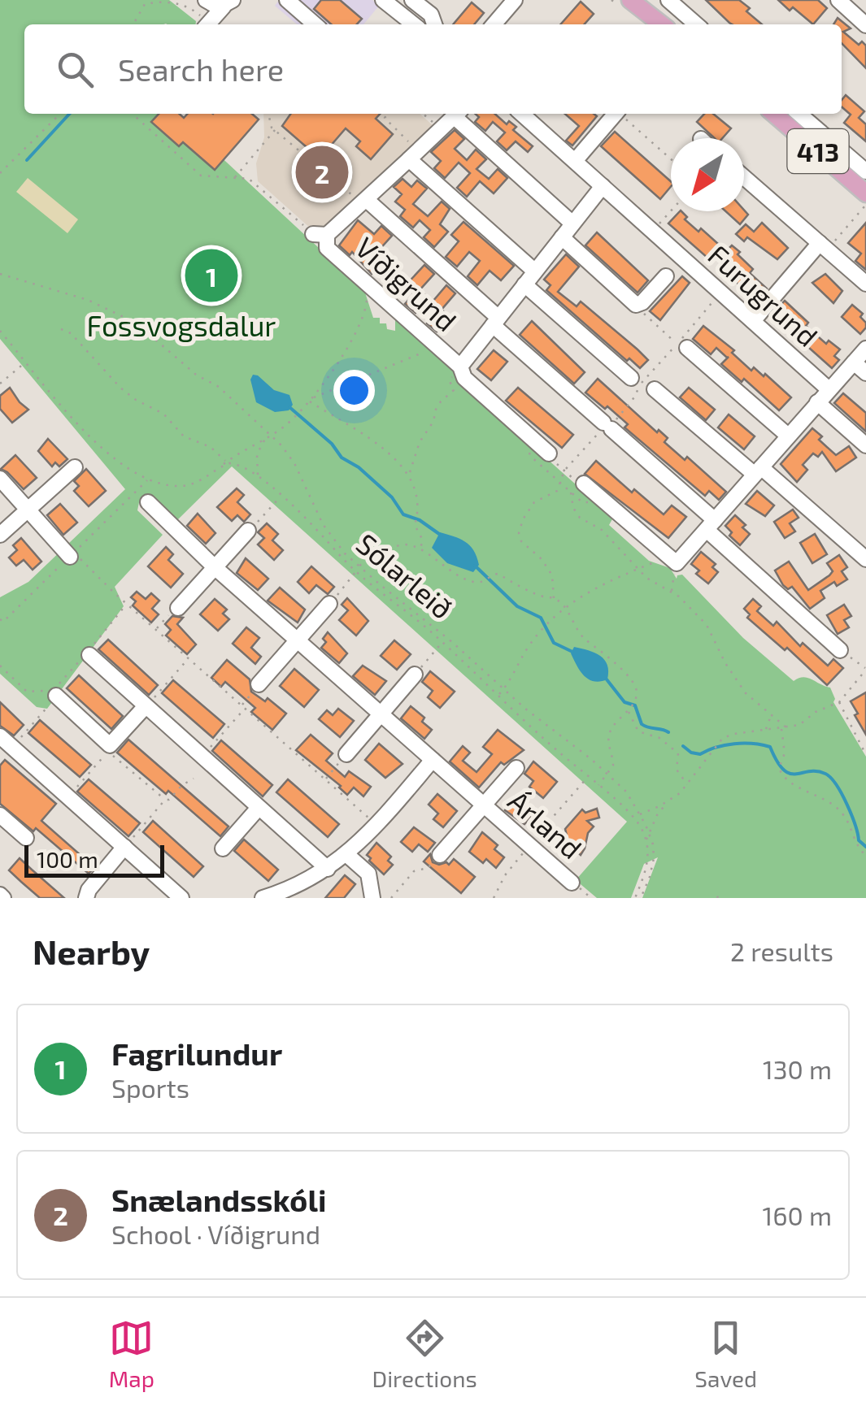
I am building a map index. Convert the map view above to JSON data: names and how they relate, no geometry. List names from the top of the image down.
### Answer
{
  "streets": {
    "main road": ["413"],
    "street": ["Víðigrund", "Furugrund", "Árland"],
    "path": ["Sólarleið"]
  },
  "parks": ["Fossvogsdalur"],
  "scale_bar": "100 m",
  "north": "bottom left",
  "page": {
    "search": "Search here",
    "pins": ["2", "1"],
    "scale": "100 m",
    "heading": ["Nearby", "2 results"],
    "list": [
      {
        "mark": "1",
        "name": "Fagrilundur",
        "note": "Sports",
        "value": "130 m"
      },
      {
        "mark": "2",
        "name": "Snælandsskóli",
        "note": "School · Víðigrund",
        "value": "160 m"
      }
    ],
    "nav": ["Map", "Directions", "Saved"]
  }
}
